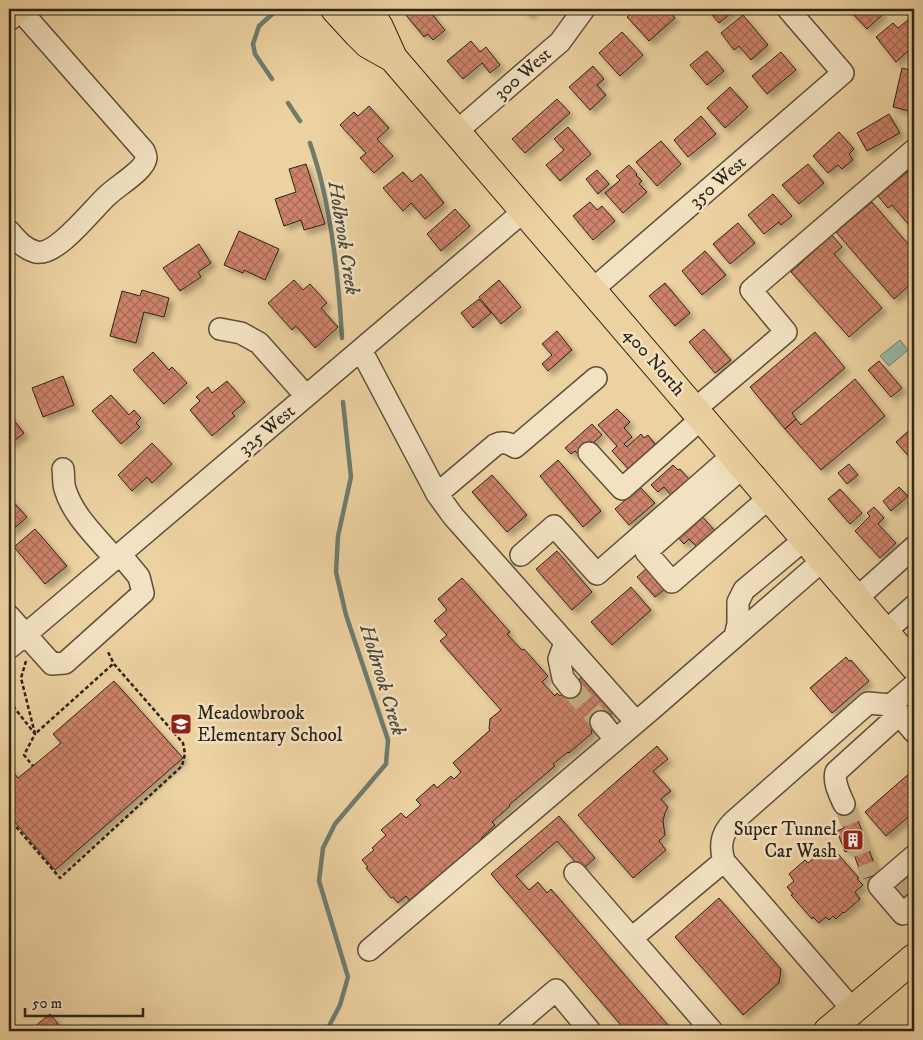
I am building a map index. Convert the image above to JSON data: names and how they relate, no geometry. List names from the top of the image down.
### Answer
{
  "streets": {
    "main road": ["400 North"],
    "street": ["300 West", "350 West", "325 West"]
  },
  "crossings": [
    ["300 West", "400 North"],
    ["350 West", "400 North"],
    ["400 North", "325 West"]
  ],
  "water": ["Holbrook Creek"],
  "places": {
    "school or university": ["Meadowbrook Elementary School"],
    "building": ["Super Tunnel Car Wash"]
  },
  "scale_bar": "50 m"
}
